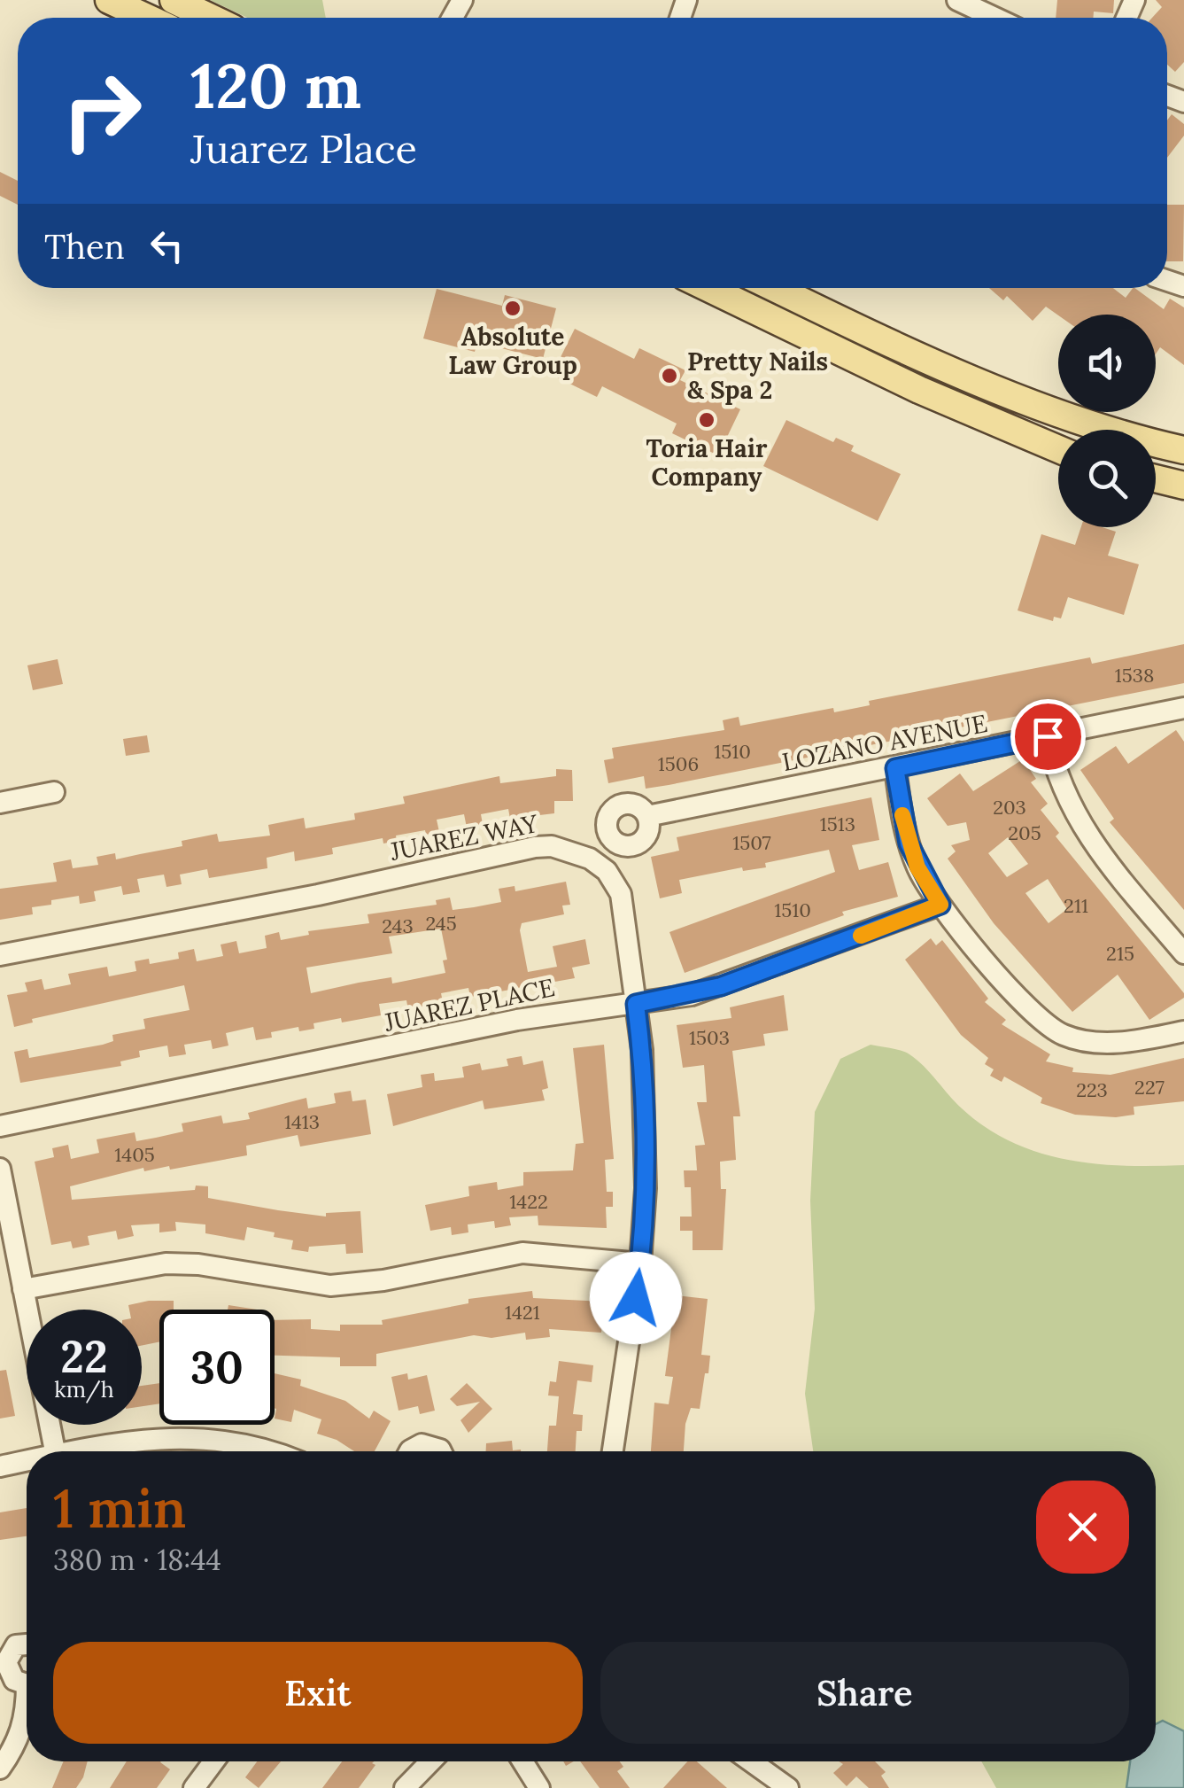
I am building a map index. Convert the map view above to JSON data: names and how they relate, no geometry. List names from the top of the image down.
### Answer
{
  "streets": {
    "street": ["LOZANO AVENUE", "JUAREZ WAY", "JUAREZ PLACE"]
  },
  "crossings": [
    ["JUAREZ WAY", "JUAREZ PLACE"]
  ],
  "places": ["Absolute Law Group", "Pretty Nails & Spa 2", "Toria Hair Company"],
  "house_numbers": [
    "1538",
    "1510",
    "1506",
    "203",
    "1513",
    "205",
    "1507",
    "211",
    "1510",
    "245",
    "243",
    "215",
    "1503",
    "227",
    "223",
    "1413",
    "1405",
    "1422",
    "1421"
  ],
  "page": {
    "turn": ["120 m", "Juarez Place"],
    "then": "Then",
    "speed": "22 km/h",
    "limit": "30",
    "heading": ["1 min", "380 m · 18:44"],
    "buttons": ["Exit", "Share"]
  }
}
